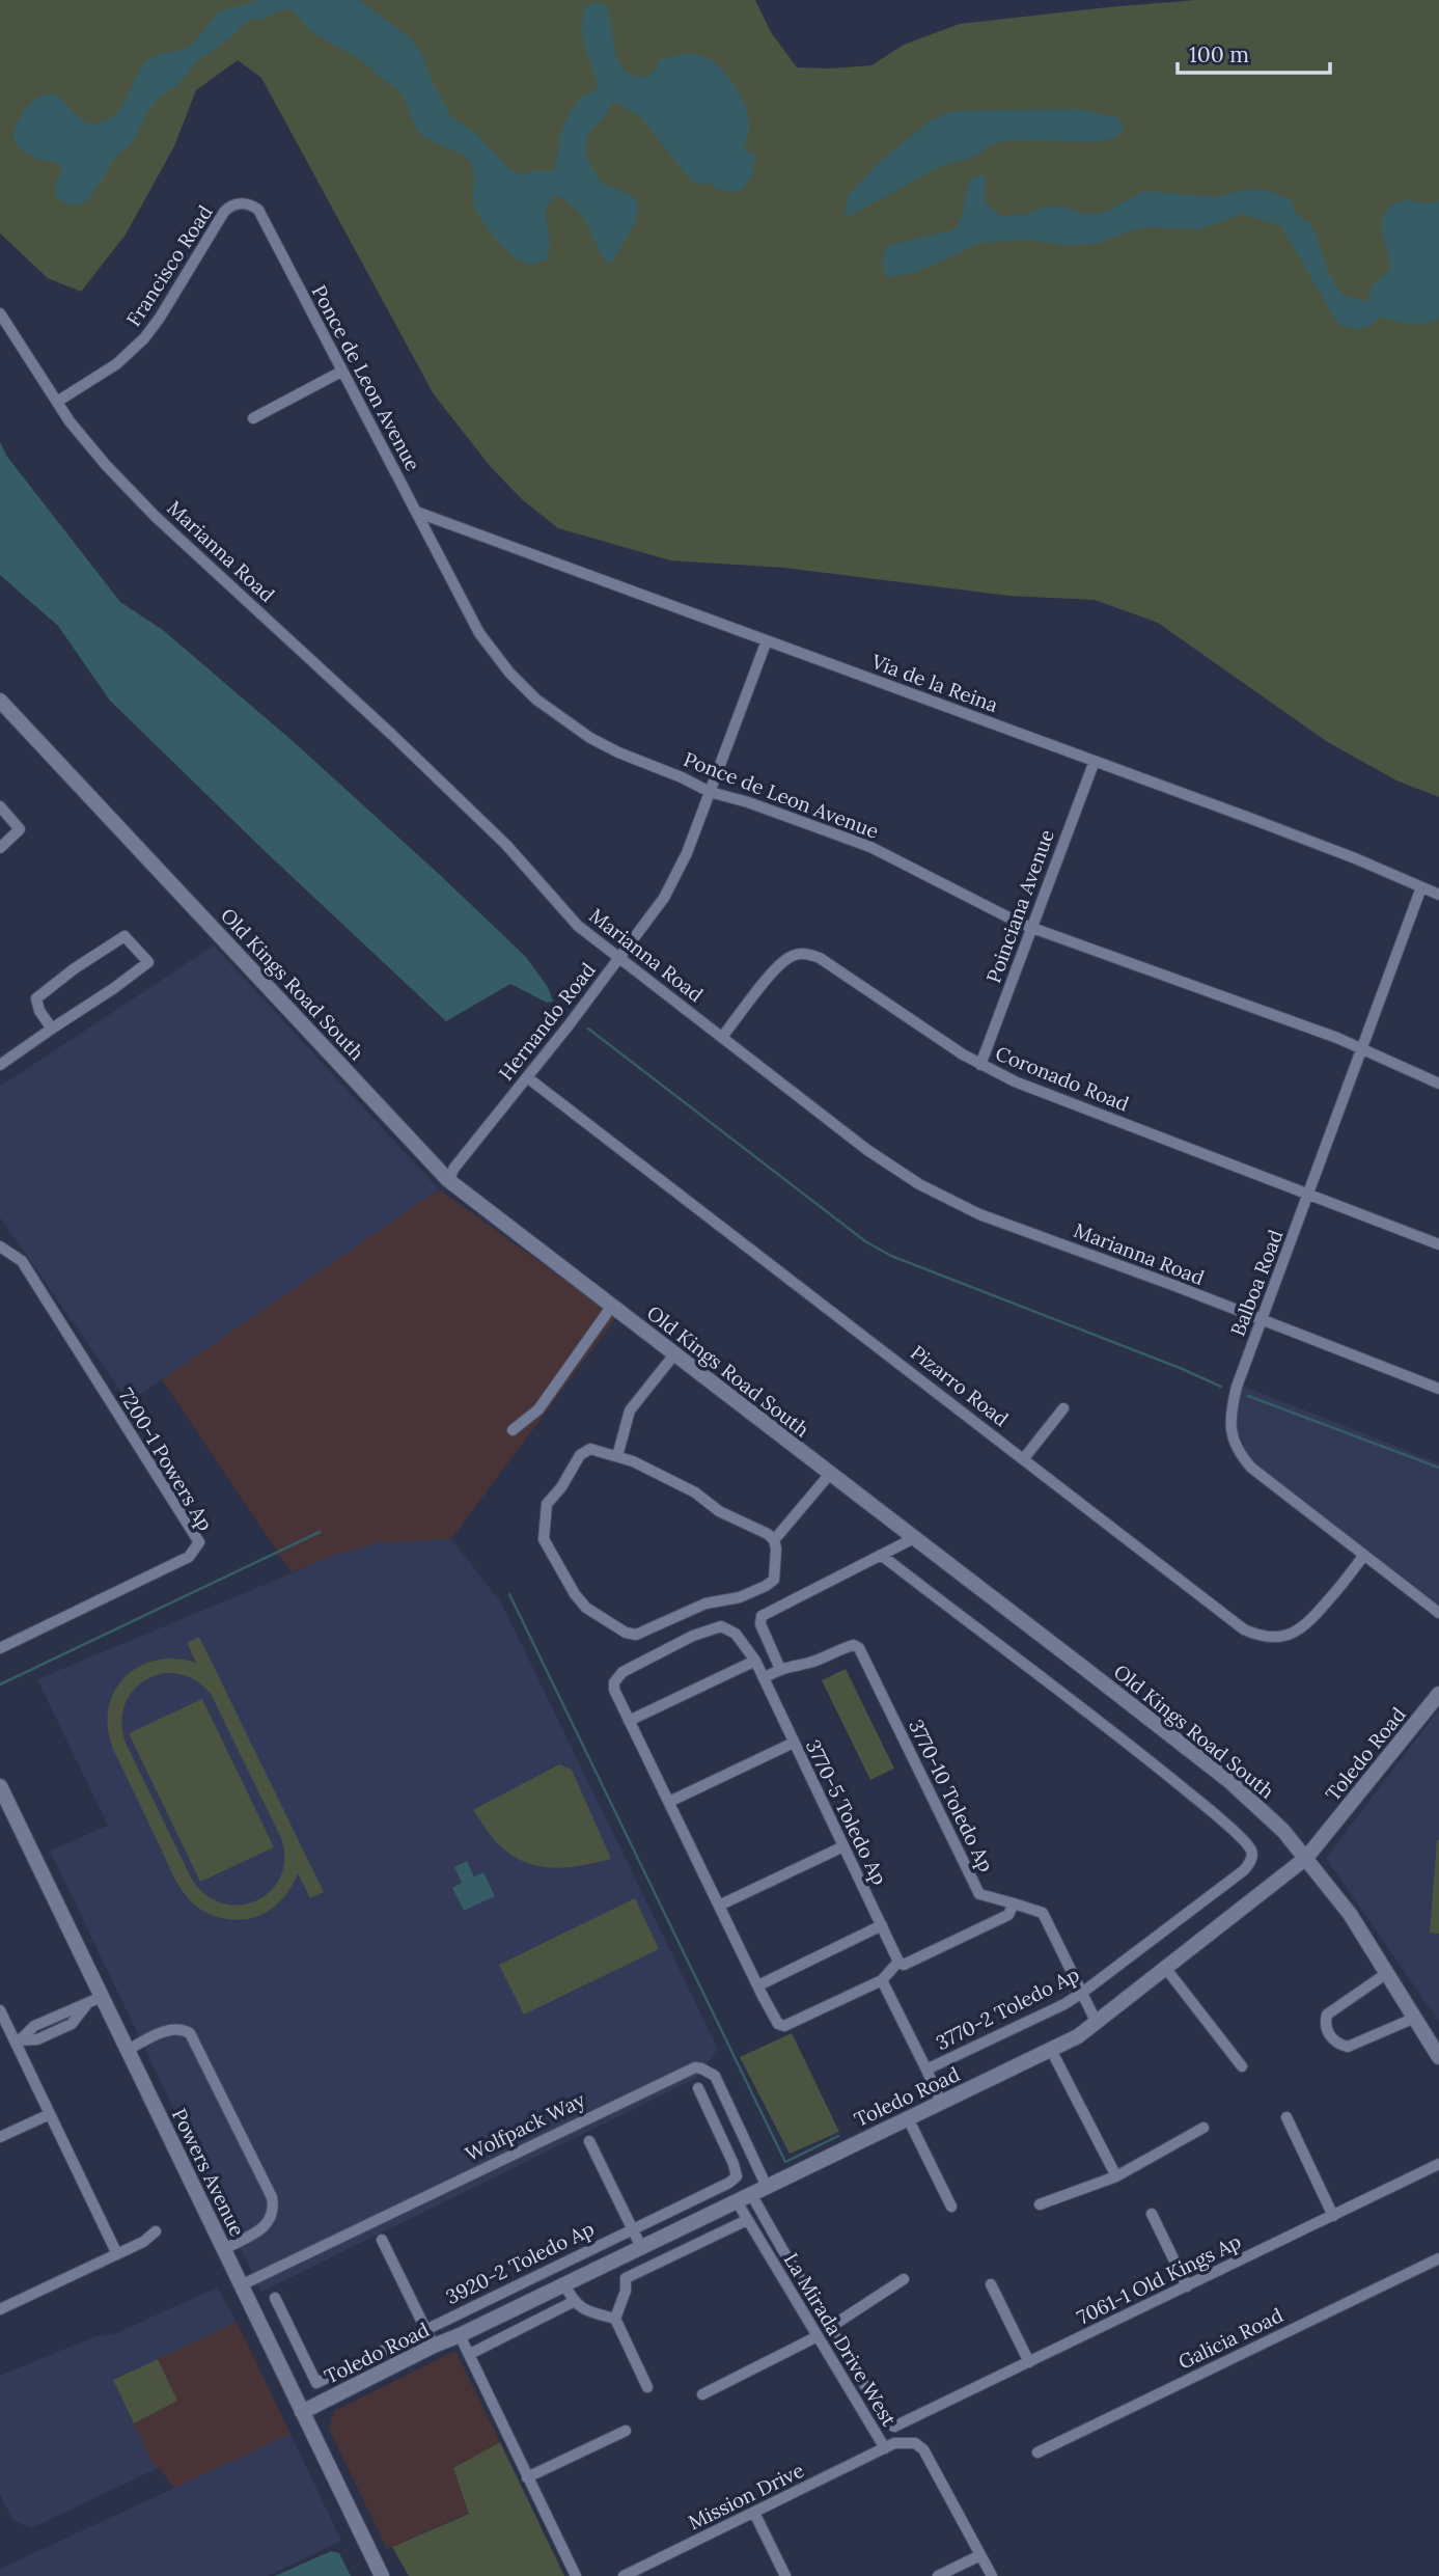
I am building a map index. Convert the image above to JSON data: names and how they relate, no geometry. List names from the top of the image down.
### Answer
{
  "streets": {
    "street": [
      "Francisco Road",
      "Ponce de Leon Avenue",
      "Marianna Road",
      "Via de la Reina",
      "Poinciana Avenue",
      "Old Kings Road South",
      "Hernando Road",
      "Coronado Road",
      "Balboa Road",
      "Pizarro Road",
      "7200-1 Powers Ap",
      "Toledo Road",
      "3770-10 Toledo Ap",
      "3770-5 Toledo Ap",
      "3770-2 Toledo Ap",
      "Wolfpack Way",
      "Powers Avenue",
      "3920-2 Toledo Ap",
      "7061-1 Old Kings Ap",
      "Galicia Road",
      "La Mirada Drive West",
      "Mission Drive"
    ]
  },
  "crossings": [
    ["Francisco Road", "Ponce de Leon Avenue"],
    ["Francisco Road", "Marianna Road"],
    ["Ponce de Leon Avenue", "Via de la Reina"],
    ["Ponce de Leon Avenue", "Poinciana Avenue"],
    ["Ponce de Leon Avenue", "Hernando Road"],
    ["Ponce de Leon Avenue", "Balboa Road"],
    ["Marianna Road", "Hernando Road"],
    ["Marianna Road", "Coronado Road"],
    ["Marianna Road", "Balboa Road"],
    ["Via de la Reina", "Poinciana Avenue"],
    ["Via de la Reina", "Hernando Road"],
    ["Via de la Reina", "Balboa Road"],
    ["Poinciana Avenue", "Coronado Road"],
    ["Old Kings Road South", "Hernando Road"],
    ["Old Kings Road South", "Toledo Road"],
    ["Hernando Road", "Pizarro Road"],
    ["Coronado Road", "Balboa Road"],
    ["Balboa Road", "Pizarro Road"],
    ["Toledo Road", "Wolfpack Way"],
    ["Toledo Road", "Powers Avenue"],
    ["Toledo Road", "La Mirada Drive West"],
    ["3770-10 Toledo Ap", "3770-5 Toledo Ap"],
    ["Wolfpack Way", "Powers Avenue"],
    ["La Mirada Drive West", "Mission Drive"]
  ],
  "scale_bar": "100 m"
}
